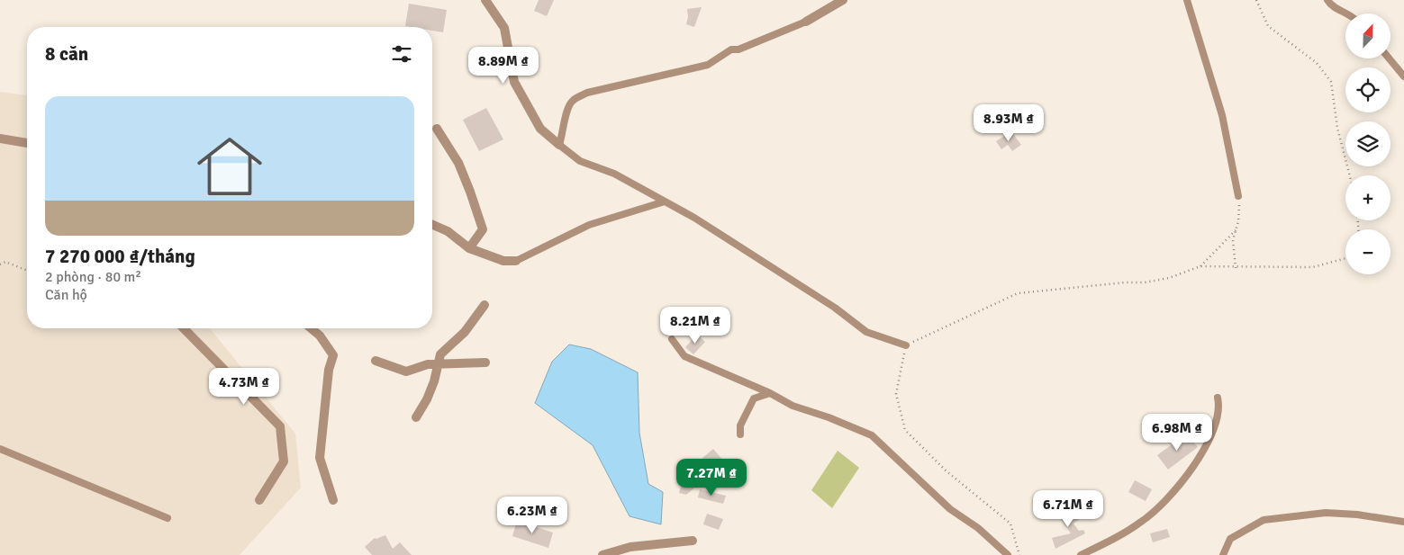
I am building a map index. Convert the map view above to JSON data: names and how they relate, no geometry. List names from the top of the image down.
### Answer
{
  "north": "top",
  "page": {
    "map_buttons": ["+", "−"],
    "heading": "8 căn",
    "price": [
      "8.89M ₫",
      "8.93M ₫",
      "8.21M ₫",
      "4.73M ₫",
      "6.98M ₫",
      "7.27M ₫",
      "6.71M ₫",
      "6.23M ₫"
    ],
    "list": [
      {
        "name": "7 270 000 ₫/tháng",
        "note": "2 phòng · 80 m² · Căn hộ"
      }
    ]
  }
}
